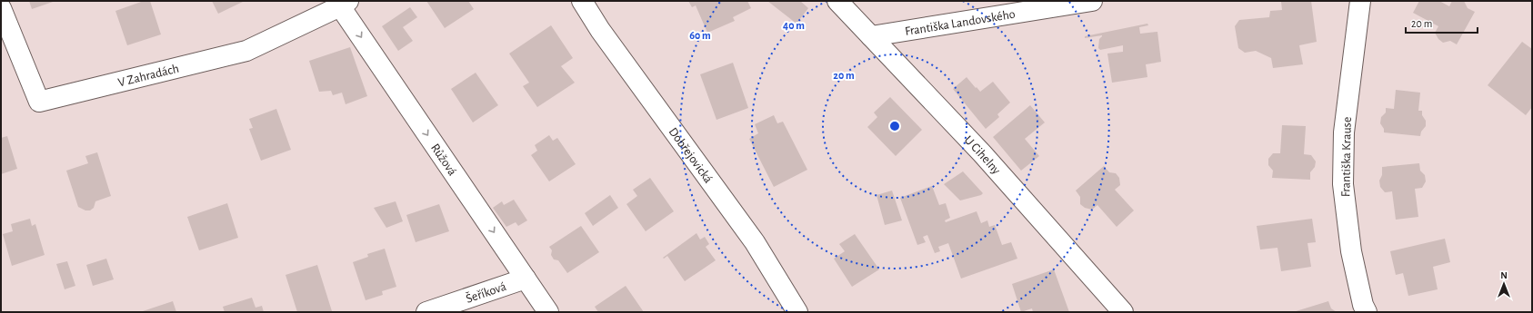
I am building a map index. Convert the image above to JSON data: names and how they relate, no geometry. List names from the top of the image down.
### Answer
{
  "streets": {
    "street": [
      "Františka Landovského",
      "V Zahradách",
      "U Cihelny",
      "Dobřejovická",
      "Františka Krause",
      "Růžová",
      "Šeříková"
    ]
  },
  "crossings": [
    ["Františka Landovského", "U Cihelny"],
    ["V Zahradách", "Růžová"],
    ["Růžová", "Šeříková"]
  ],
  "one_way": ["Růžová"],
  "scale_bar": "20 m",
  "north": "top",
  "rings": ["40 m", "60 m", "20 m"]
}
